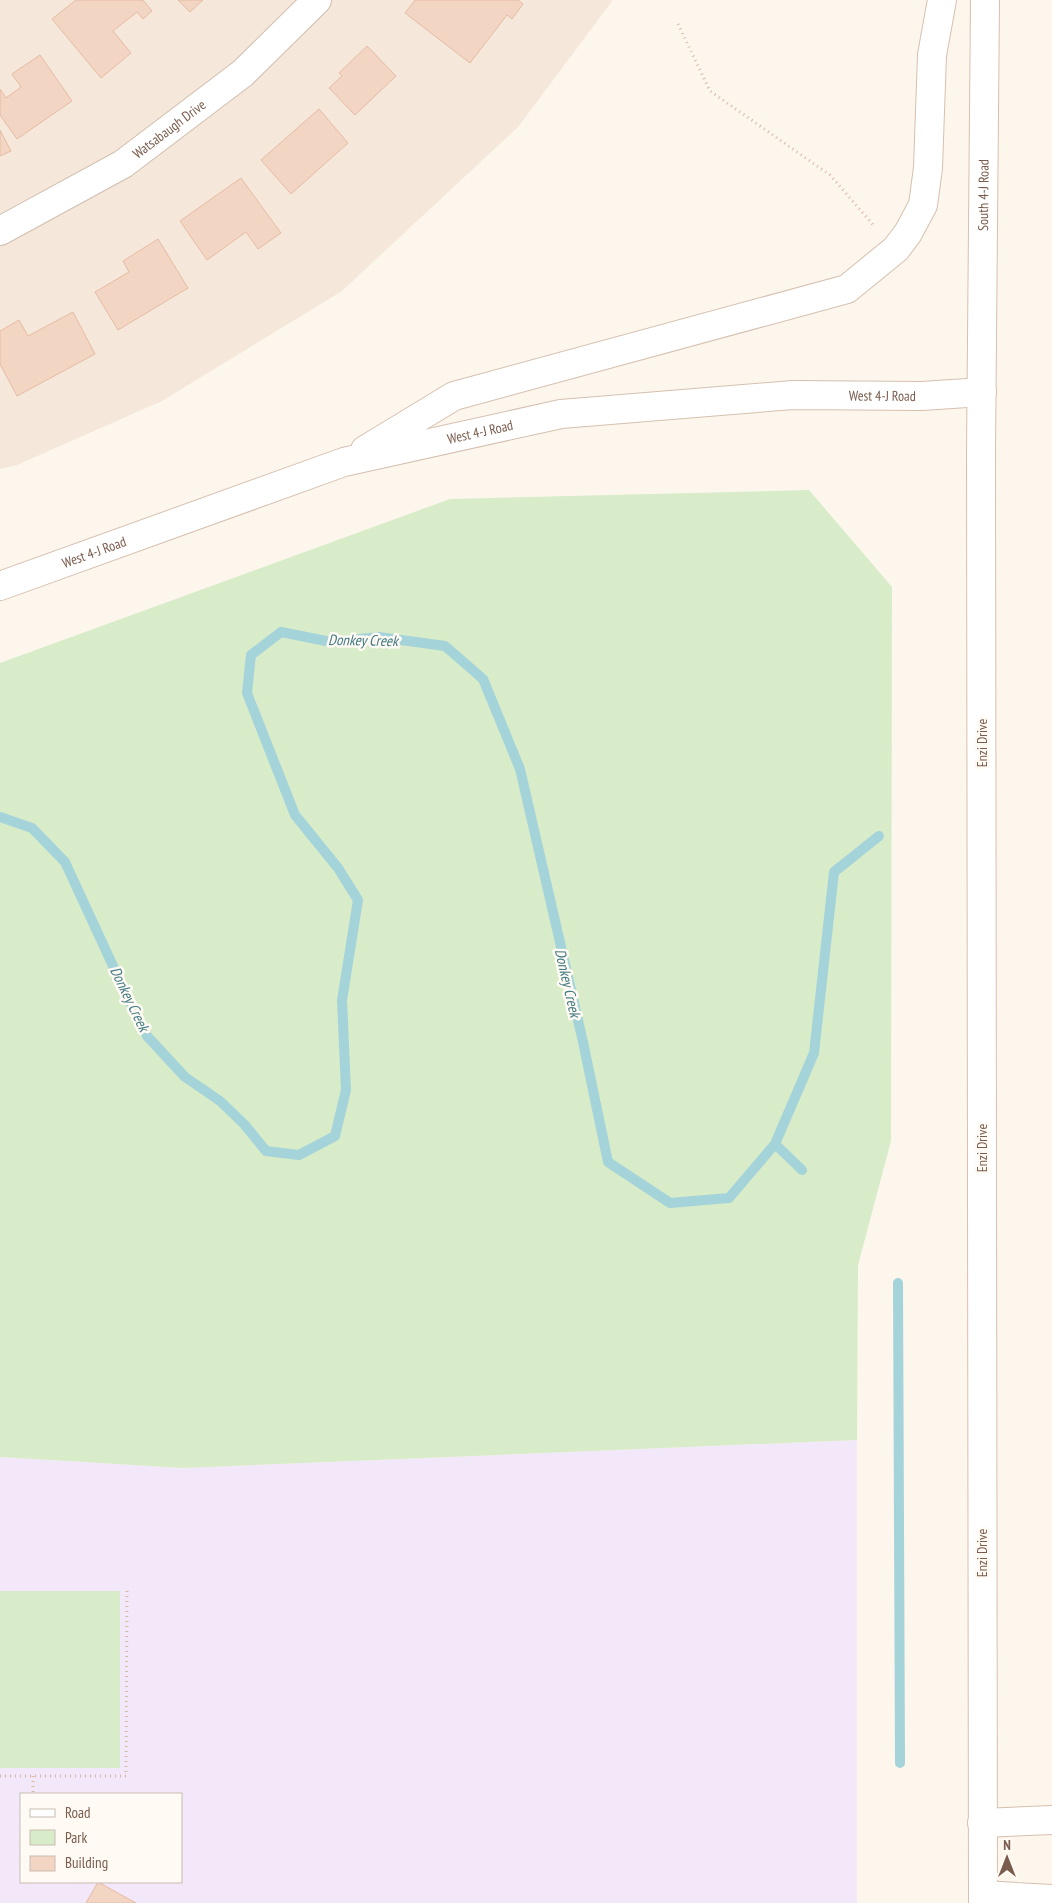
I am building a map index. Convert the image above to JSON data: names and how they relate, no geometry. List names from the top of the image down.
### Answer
{
  "streets": {
    "main road": [
      "Watsabaugh Drive",
      "South 4-J Road",
      "West 4-J Road",
      "Enzi Drive"
    ]
  },
  "crossings": [
    ["South 4-J Road", "West 4-J Road"],
    ["South 4-J Road", "Enzi Drive"],
    ["West 4-J Road", "Enzi Drive"]
  ],
  "water": ["Donkey Creek"],
  "legend": ["Road", "Park", "Building"],
  "north": "top"
}
